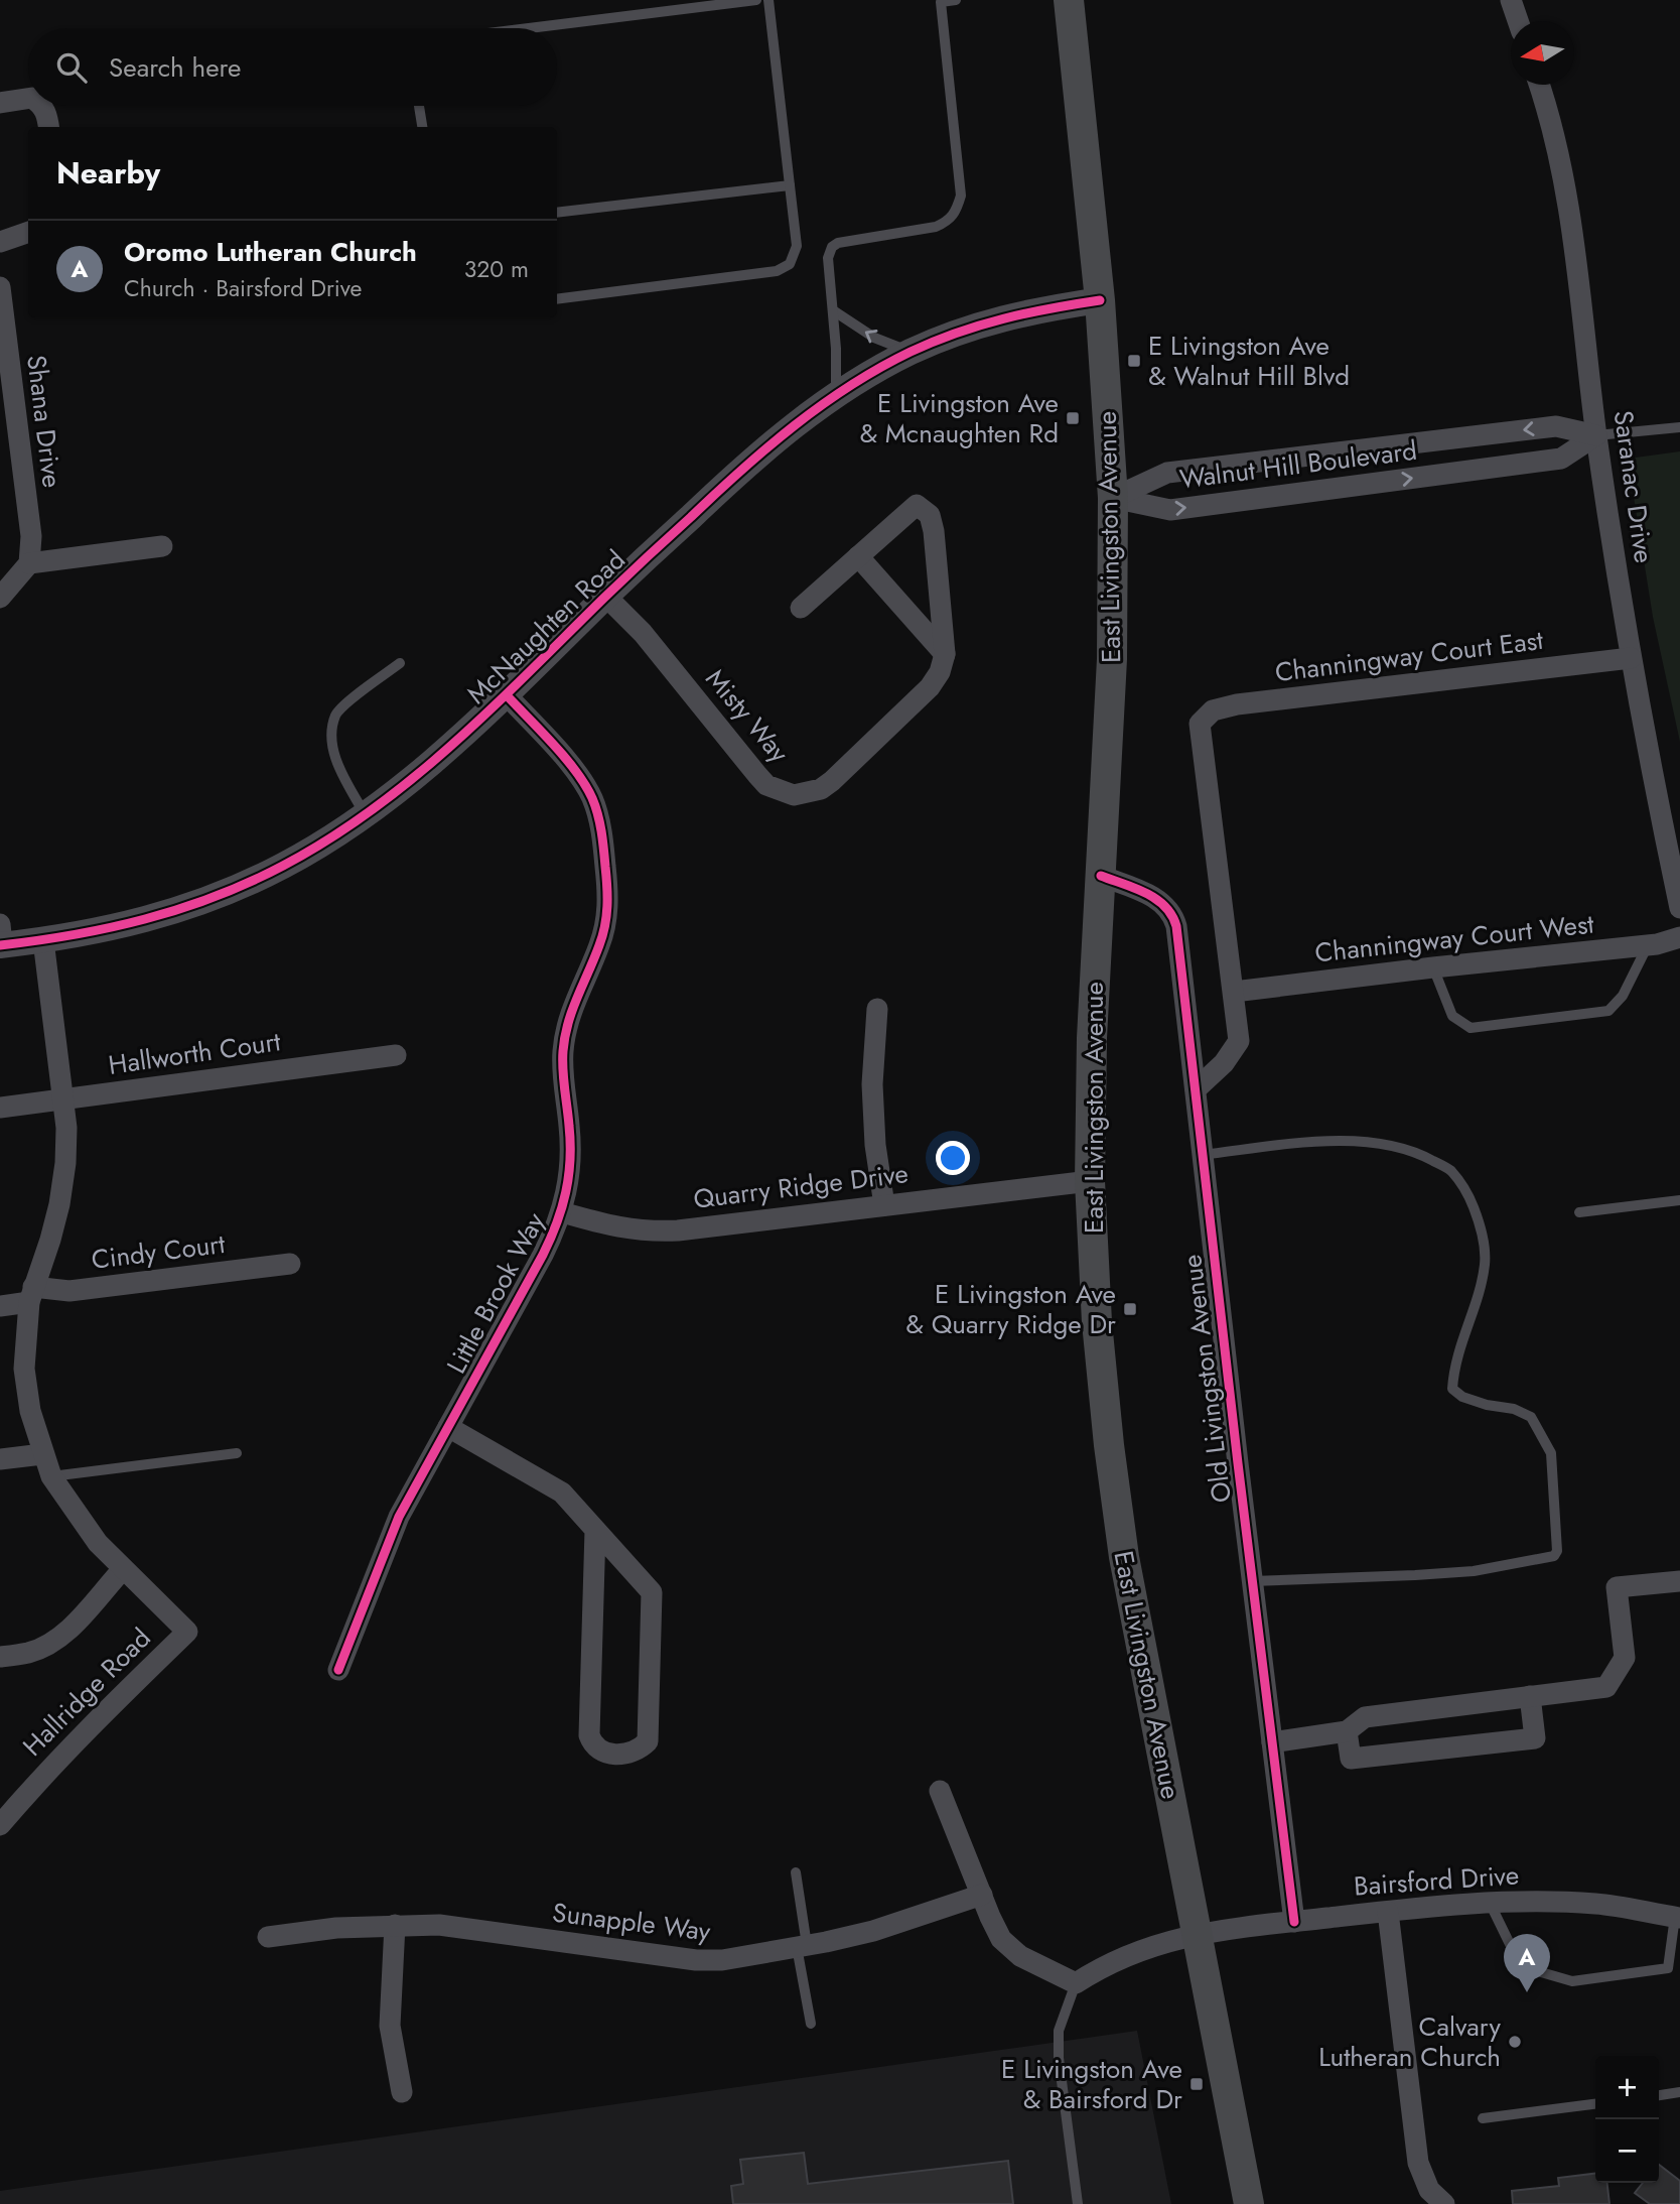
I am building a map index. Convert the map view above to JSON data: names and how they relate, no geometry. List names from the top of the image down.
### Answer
{
  "streets": {
    "main road": ["East Livingston Avenue"],
    "street": [
      "Shana Drive",
      "Walnut Hill Boulevard",
      "Saranac Drive",
      "McNaughten Road",
      "Channingway Court East",
      "Misty Way",
      "Channingway Court West",
      "Hallworth Court",
      "Quarry Ridge Drive",
      "Cindy Court",
      "Little Brook Way",
      "Old Livingston Avenue",
      "Hallridge Road",
      "Bairsford Drive",
      "Sunapple Way"
    ]
  },
  "crossings": [
    ["Walnut Hill Boulevard", "Saranac Drive"],
    ["Walnut Hill Boulevard", "East Livingston Avenue"],
    ["Saranac Drive", "Channingway Court East"],
    ["East Livingston Avenue", "McNaughten Road"],
    ["East Livingston Avenue", "Quarry Ridge Drive"],
    ["East Livingston Avenue", "Old Livingston Avenue"],
    ["East Livingston Avenue", "Bairsford Drive"],
    ["McNaughten Road", "Misty Way"],
    ["McNaughten Road", "Little Brook Way"],
    ["Channingway Court East", "Channingway Court West"],
    ["Quarry Ridge Drive", "Little Brook Way"],
    ["Old Livingston Avenue", "Bairsford Drive"]
  ],
  "places": {
    "transit": [
      "E Livingston Ave & Walnut Hill Blvd",
      "E Livingston Ave & Mcnaughten Rd",
      "E Livingston Ave & Quarry Ridge Dr",
      "E Livingston Ave & Bairsford Dr"
    ],
    "other": ["Calvary Lutheran Church"]
  },
  "north": "left",
  "page": {
    "search": "Search here",
    "heading": "Nearby",
    "list": [
      {
        "mark": "A",
        "name": "Oromo Lutheran Church",
        "note": "Church · Bairsford Drive",
        "value": "320 m"
      }
    ],
    "pins": "A",
    "map_buttons": ["+", "−"]
  }
}
